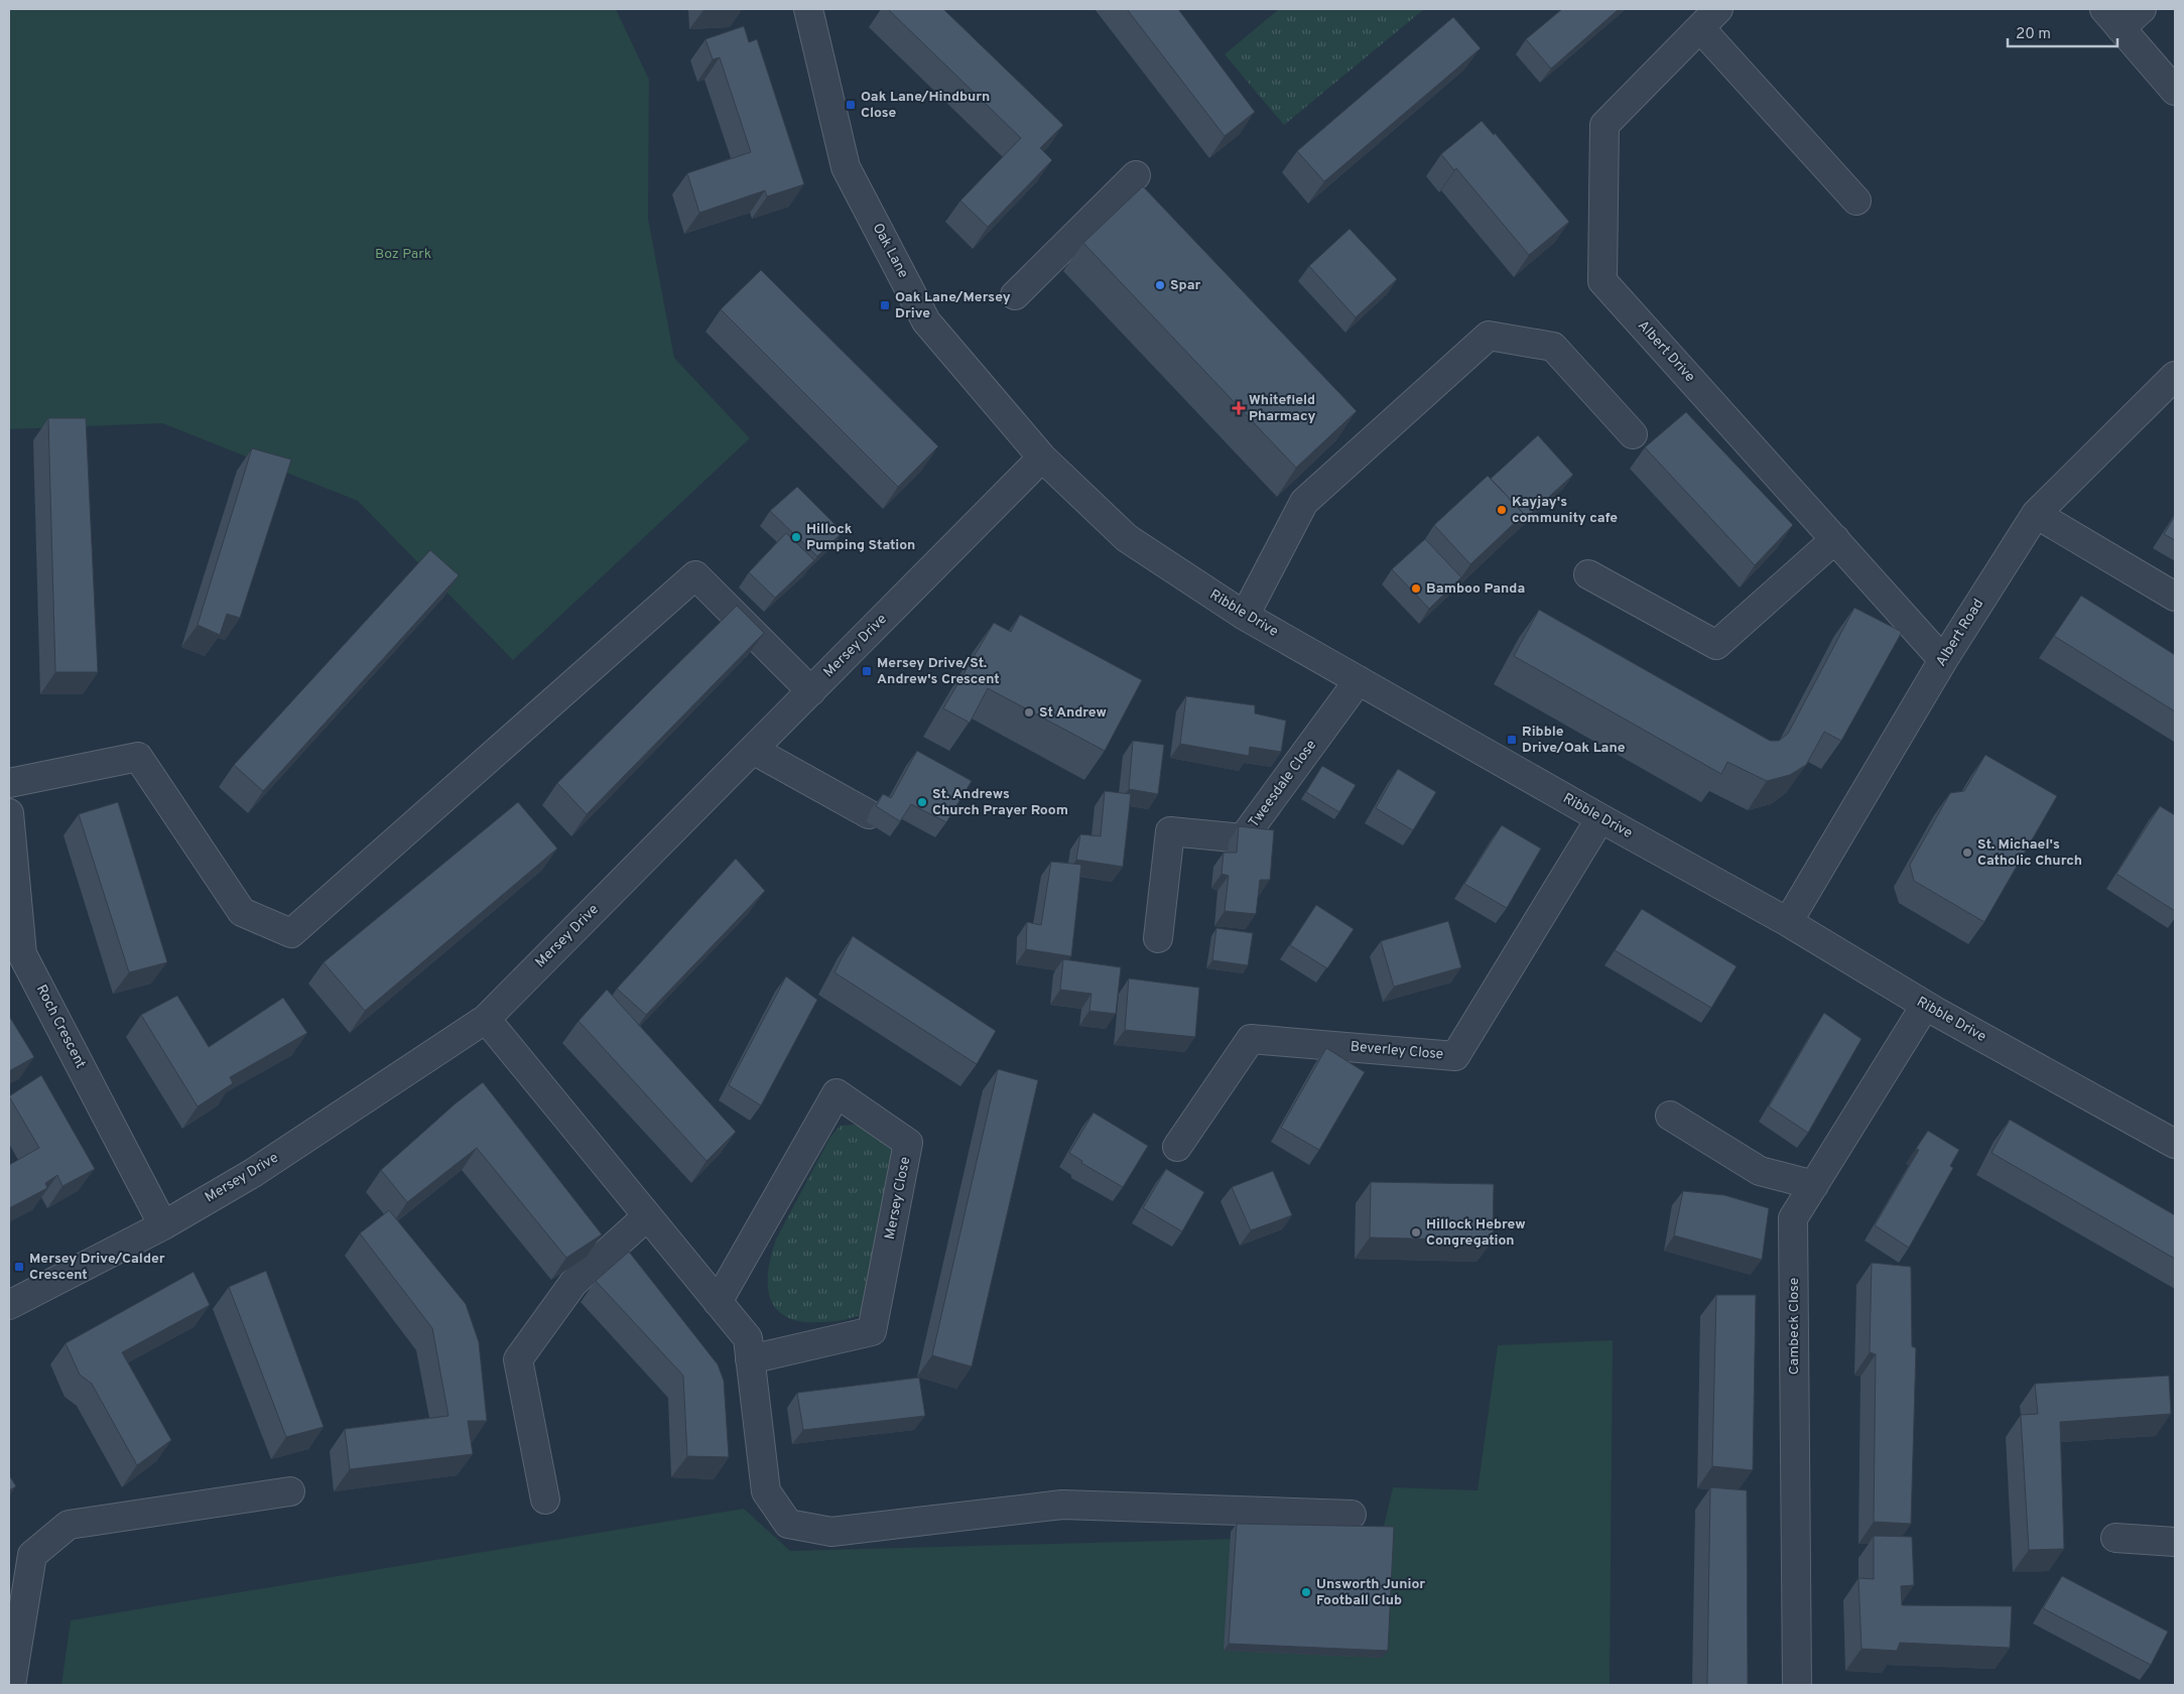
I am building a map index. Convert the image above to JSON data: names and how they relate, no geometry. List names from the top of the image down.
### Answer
{
  "streets": {
    "street": [
      "Oak Lane",
      "Albert Drive",
      "Ribble Drive",
      "Albert Road",
      "Mersey Drive",
      "Tweesdale Close",
      "Roch Crescent",
      "Beverley Close",
      "Mersey Close",
      "Cambeck Close"
    ]
  },
  "crossings": [
    ["Oak Lane", "Ribble Drive"],
    ["Oak Lane", "Mersey Drive"],
    ["Albert Drive", "Albert Road"],
    ["Ribble Drive", "Albert Road"],
    ["Ribble Drive", "Mersey Drive"],
    ["Ribble Drive", "Tweesdale Close"],
    ["Ribble Drive", "Beverley Close"],
    ["Ribble Drive", "Cambeck Close"],
    ["Mersey Drive", "Roch Crescent"]
  ],
  "parks": ["Boz Park"],
  "places": {
    "transit": [
      "Oak Lane/Hindburn Close",
      "Oak Lane/Mersey Drive",
      "Mersey Drive/St. Andrew's Crescent",
      "Ribble Drive/Oak Lane",
      "Mersey Drive/Calder Crescent"
    ],
    "other": [
      "Spar",
      "Kayjay's community cafe",
      "Hillock Pumping Station",
      "Bamboo Panda",
      "St Andrew",
      "St. Andrews Church Prayer Room",
      "St. Michael's Catholic Church",
      "Hillock Hebrew Congregation",
      "Unsworth Junior Football Club"
    ],
    "health": ["Whitefield Pharmacy"]
  },
  "scale_bar": "20 m"
}
